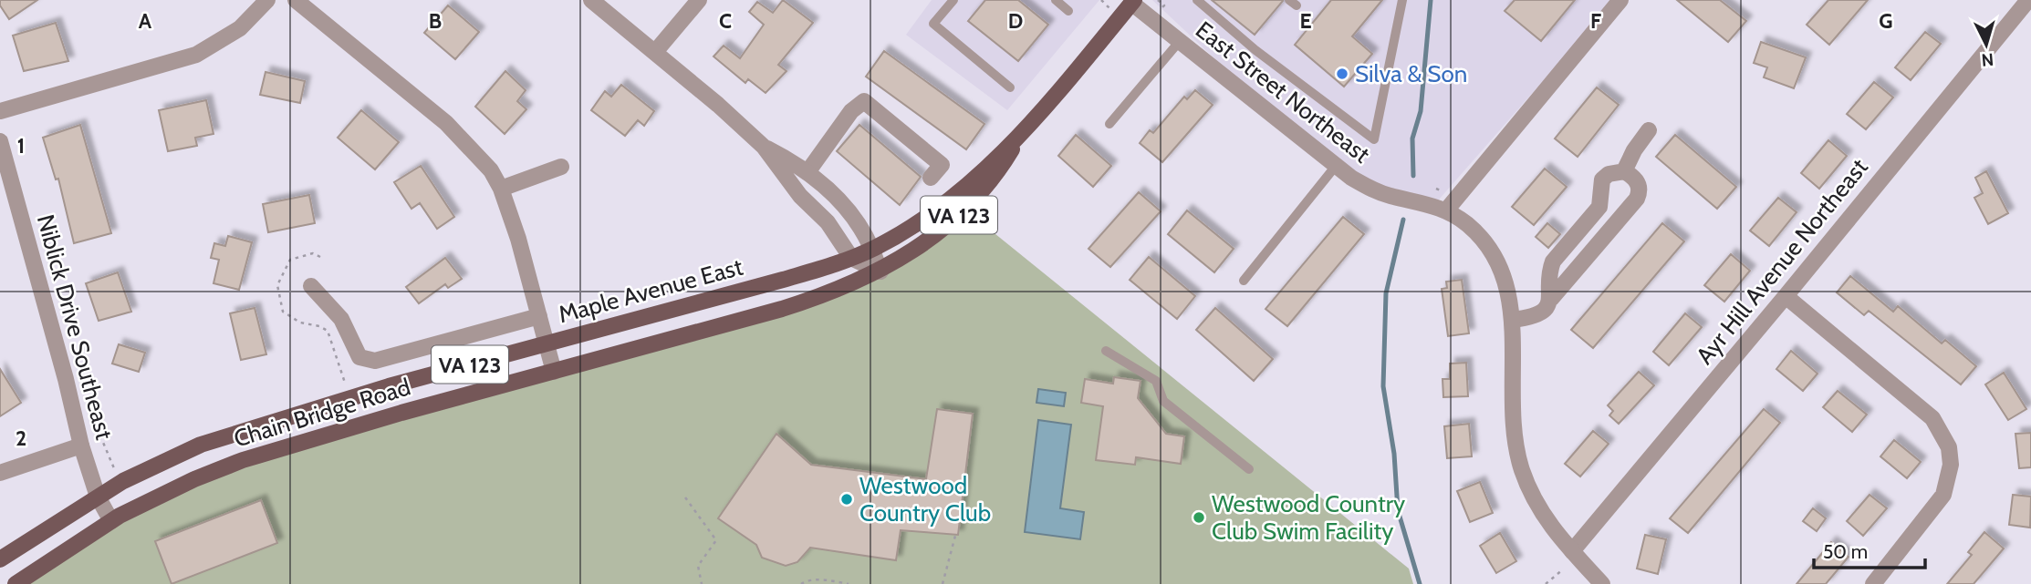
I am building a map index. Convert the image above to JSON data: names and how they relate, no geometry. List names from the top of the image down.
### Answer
{
  "streets": {
    "main road": ["VA 123", "Maple Avenue East", "Chain Bridge Road"],
    "street": ["East Street Northeast", "Ayr Hill Avenue Northeast", "Niblick Drive Southeast"]
  },
  "crossings": [
    ["East Street Northeast", "Ayr Hill Avenue Northeast"],
    ["East Street Northeast", "Maple Avenue East"],
    ["VA 123", "Maple Avenue East"],
    ["VA 123", "Niblick Drive Southeast"],
    ["Maple Avenue East", "Niblick Drive Southeast"],
    ["Maple Avenue East", "Chain Bridge Road"],
    ["Niblick Drive Southeast", "Chain Bridge Road"]
  ],
  "places": ["Silva & Son", "Westwood Country Club", "Westwood Country Club Swim Facility"],
  "scale_bar": "50 m",
  "north": "bottom",
  "grid": {
    "columns": [
      "A",
      "B",
      "C",
      "D",
      "E",
      "F",
      "G"
    ],
    "rows": ["1", "2"]
  }
}
